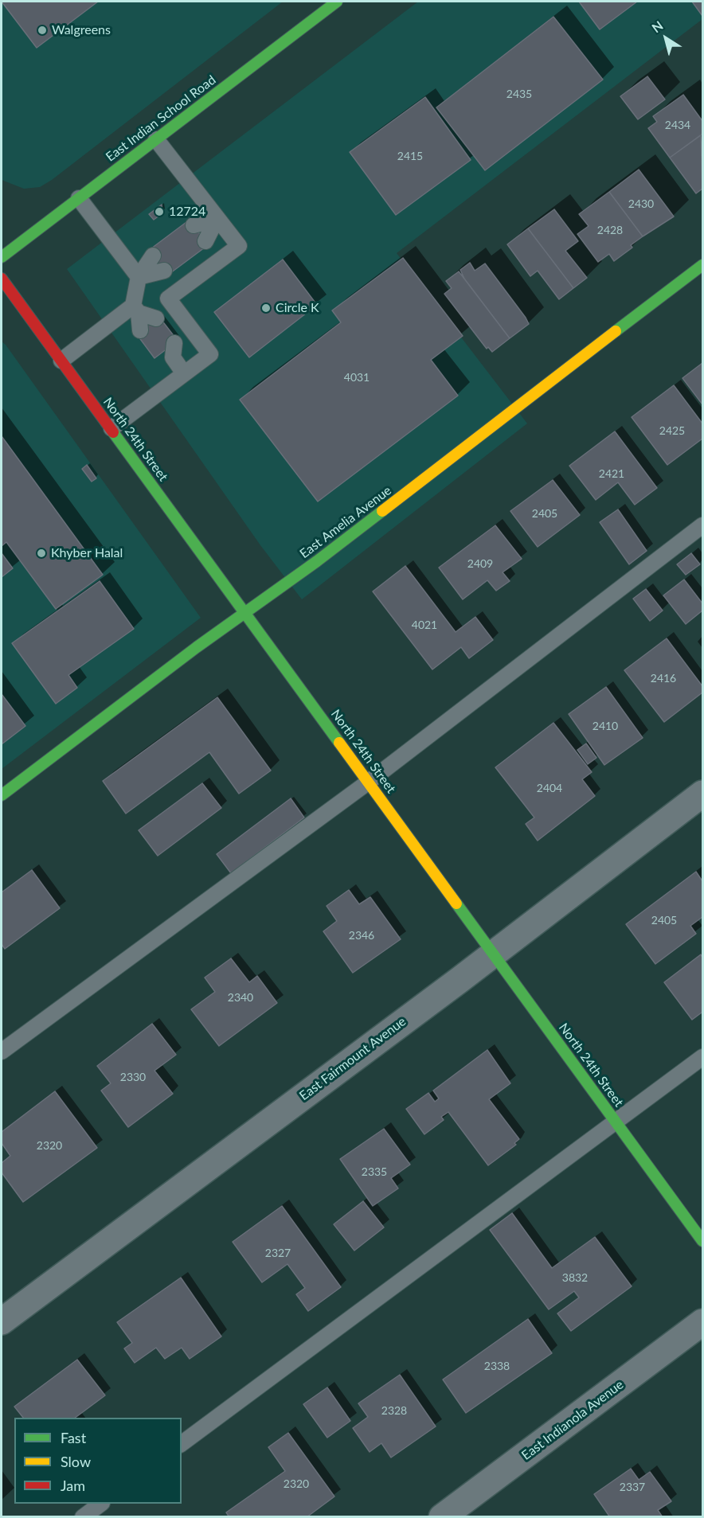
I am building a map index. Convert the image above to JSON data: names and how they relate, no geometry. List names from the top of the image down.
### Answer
{
  "streets": {
    "main road": ["East Indian School Road", "North 24th Street", "East Amelia Avenue"],
    "street": ["East Fairmount Avenue", "East Indianola Avenue"]
  },
  "crossings": [
    ["North 24th Street", "East Amelia Avenue"],
    ["North 24th Street", "East Fairmount Avenue"]
  ],
  "places": [
    "Walgreens",
    "12724",
    "Circle K",
    "Khyber Halal"
  ],
  "house_numbers": [
    "2435",
    "2434",
    "2415",
    "2430",
    "2428",
    "4031",
    "2425",
    "2421",
    "2405",
    "2409",
    "4021",
    "2416",
    "2410",
    "2404",
    "2405",
    "2346",
    "2340",
    "2330",
    "2320",
    "2335",
    "2327",
    "3832",
    "2338",
    "2328",
    "2320",
    "2337"
  ],
  "legend": ["Fast", "Slow", "Jam"],
  "north": "top left"
}
